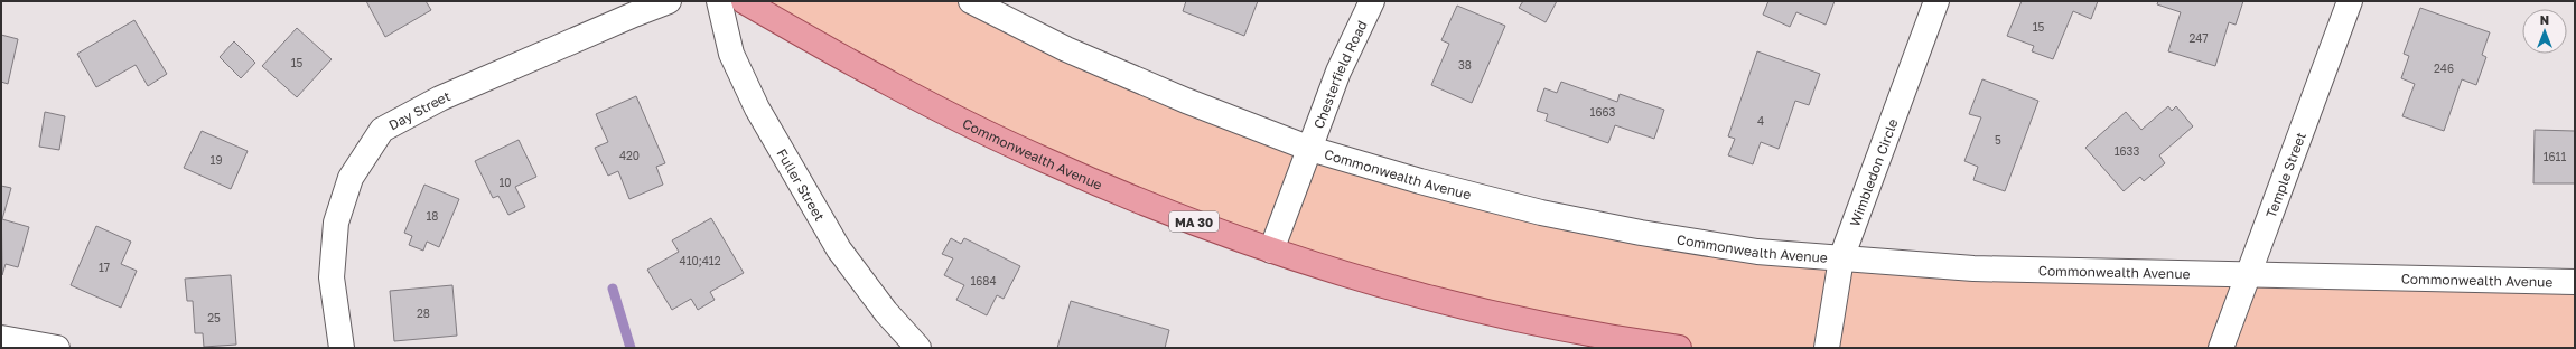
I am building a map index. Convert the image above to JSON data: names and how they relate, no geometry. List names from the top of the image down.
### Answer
{
  "streets": {
    "main road": ["Commonwealth Avenue", "MA 30"],
    "street": [
      "Chesterfield Road",
      "Day Street",
      "Wimbledon Circle",
      "Temple Street",
      "Fuller Street"
    ]
  },
  "crossings": [
    ["Chesterfield Road", "Commonwealth Avenue"],
    ["Commonwealth Avenue", "Wimbledon Circle"],
    ["Commonwealth Avenue", "Temple Street"]
  ],
  "house_numbers": [
    "15",
    "247",
    "15",
    "38",
    "246",
    "1663",
    "4",
    "5",
    "1633",
    "420",
    "1611",
    "19",
    "10",
    "18",
    "410;412",
    "17",
    "1684",
    "28",
    "25"
  ],
  "north": "top"
}
